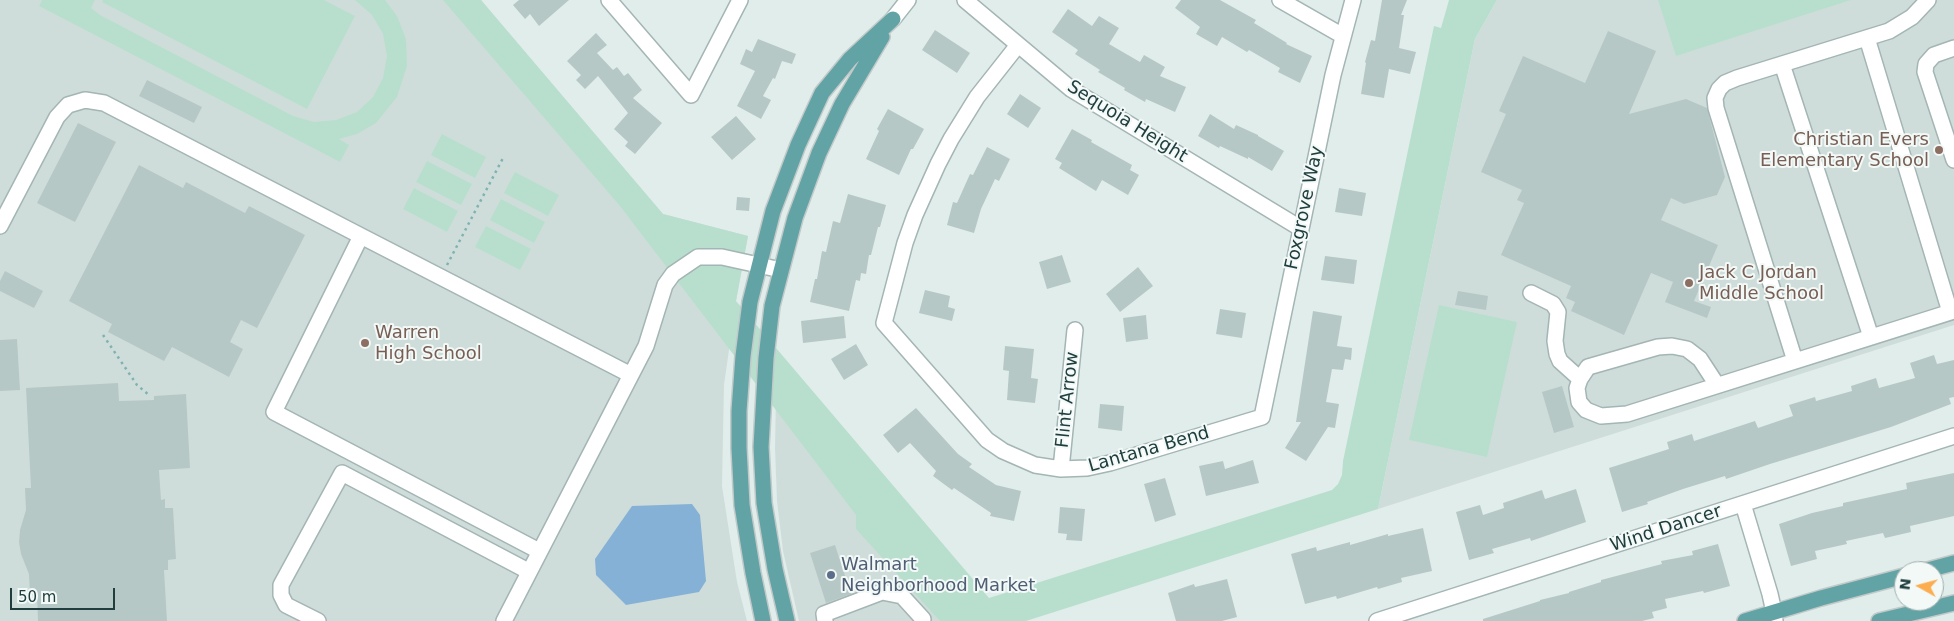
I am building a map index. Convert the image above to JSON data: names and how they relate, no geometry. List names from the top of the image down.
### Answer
{
  "streets": {
    "street": [
      "Sequoia Height",
      "Foxgrove Way",
      "Flint Arrow",
      "Lantana Bend",
      "Wind Dancer"
    ]
  },
  "crossings": [
    ["Sequoia Height", "Foxgrove Way"],
    ["Sequoia Height", "Lantana Bend"],
    ["Foxgrove Way", "Lantana Bend"],
    ["Flint Arrow", "Lantana Bend"]
  ],
  "places": [
    "Christian Evers Elementary School",
    "Jack C Jordan Middle School",
    "Warren High School",
    "Walmart Neighborhood Market"
  ],
  "scale_bar": "50 m",
  "north": "left"
}
